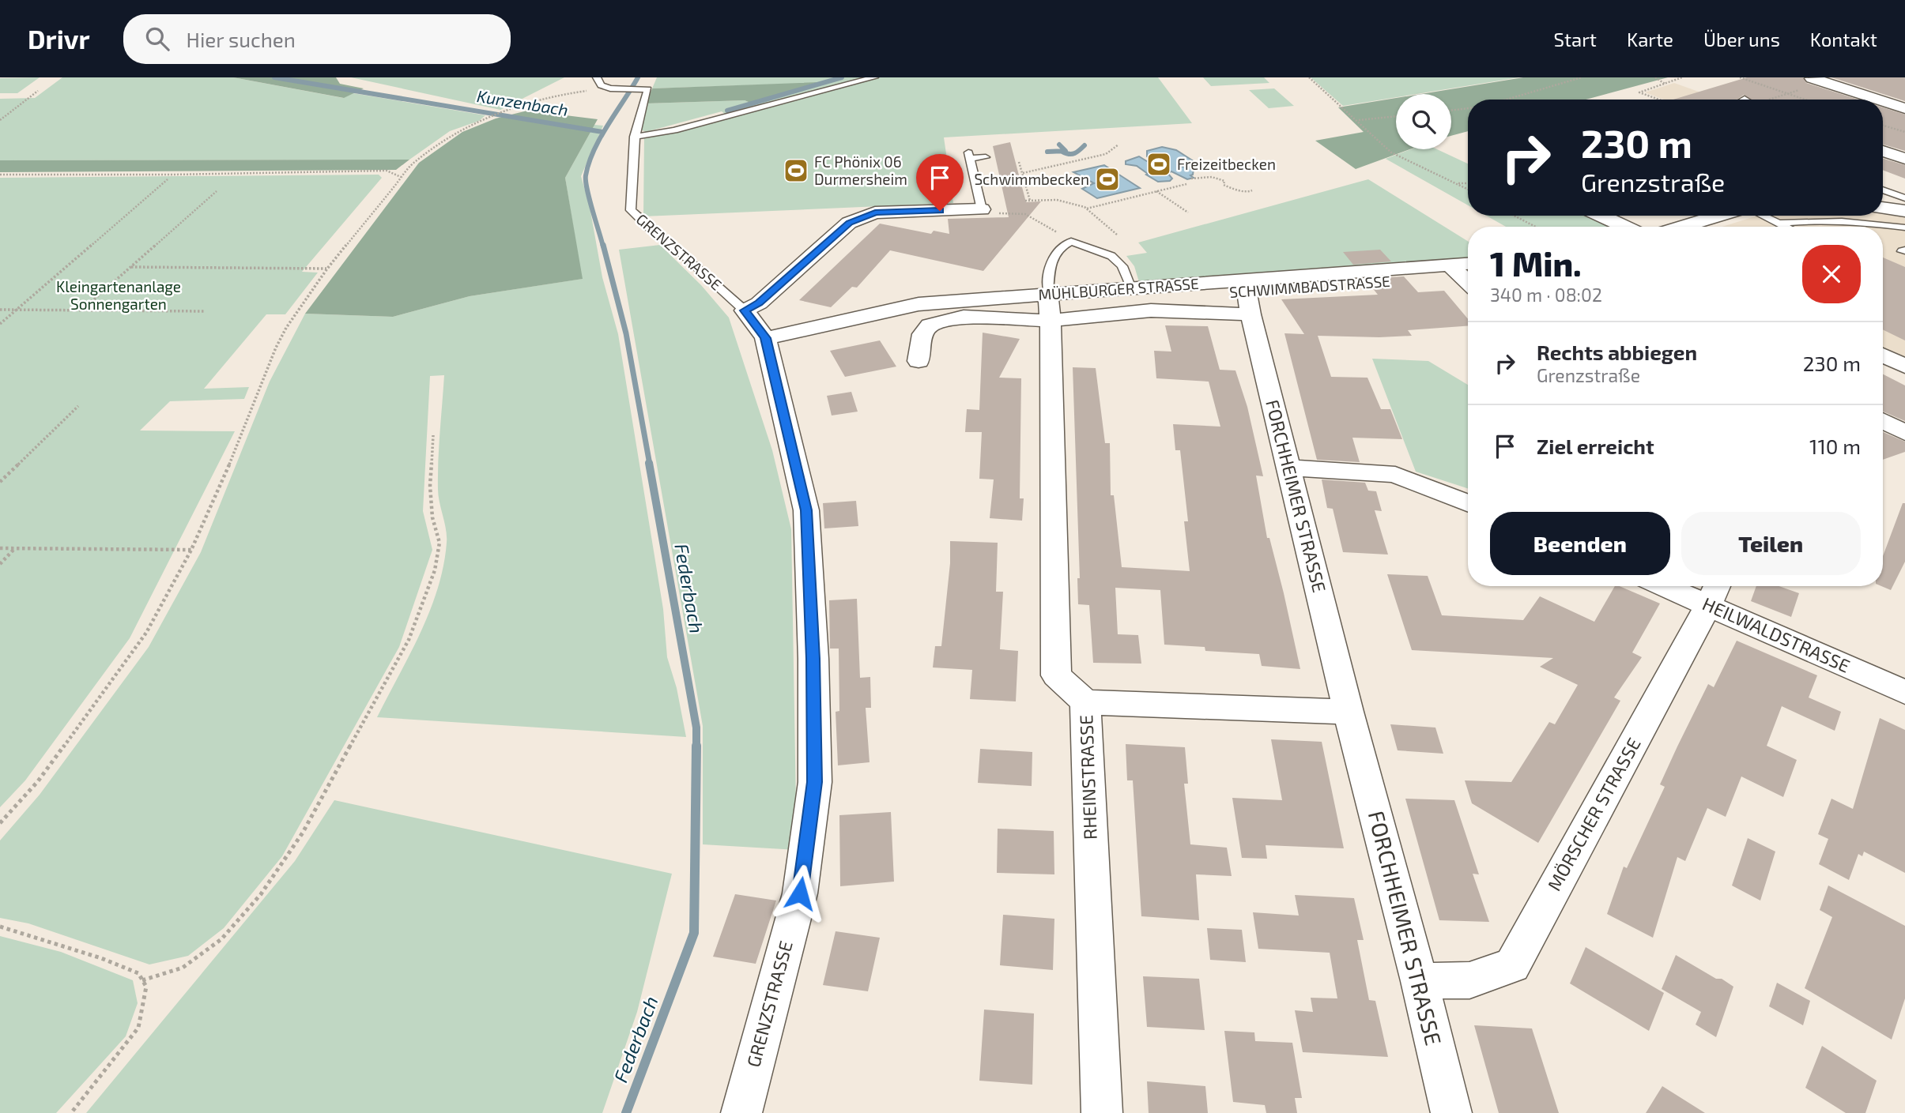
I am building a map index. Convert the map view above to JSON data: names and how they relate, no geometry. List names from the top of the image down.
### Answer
{
  "streets": {
    "street": [
      "GRENZSTRASSE",
      "SCHWIMMBADSTRASSE",
      "MÜHLBURGER STRASSE",
      "FORCHHEIMER STRASSE",
      "HEILWALDSTRASSE",
      "RHEINSTRASSE",
      "MÖRSCHER STRASSE"
    ]
  },
  "crossings": [
    ["GRENZSTRASSE", "MÜHLBURGER STRASSE"],
    ["SCHWIMMBADSTRASSE", "MÜHLBURGER STRASSE"],
    ["SCHWIMMBADSTRASSE", "FORCHHEIMER STRASSE"],
    ["SCHWIMMBADSTRASSE", "RHEINSTRASSE"],
    ["MÜHLBURGER STRASSE", "FORCHHEIMER STRASSE"],
    ["MÜHLBURGER STRASSE", "RHEINSTRASSE"],
    ["FORCHHEIMER STRASSE", "MÖRSCHER STRASSE"],
    ["HEILWALDSTRASSE", "MÖRSCHER STRASSE"]
  ],
  "water": ["Kunzenbach", "Federbach"],
  "parks": ["Kleingartenanlage Sonnengarten"],
  "places": {
    "sports": ["Freizeitbecken", "FC Phönix 06 Durmersheim", "Schwimmbecken"]
  },
  "page": {
    "header": "Drivr",
    "search": "Hier suchen",
    "nav": [
      "Start",
      "Karte",
      "Über uns",
      "Kontakt"
    ],
    "turn": ["230 m", "Grenzstraße"],
    "heading": ["1 Min.", "340 m · 08:02"],
    "list": [
      {
        "name": "Rechts abbiegen",
        "note": "Grenzstraße",
        "value": "230 m"
      },
      {
        "name": "Ziel erreicht",
        "value": "110 m"
      }
    ],
    "buttons": ["Beenden", "Teilen"]
  }
}
